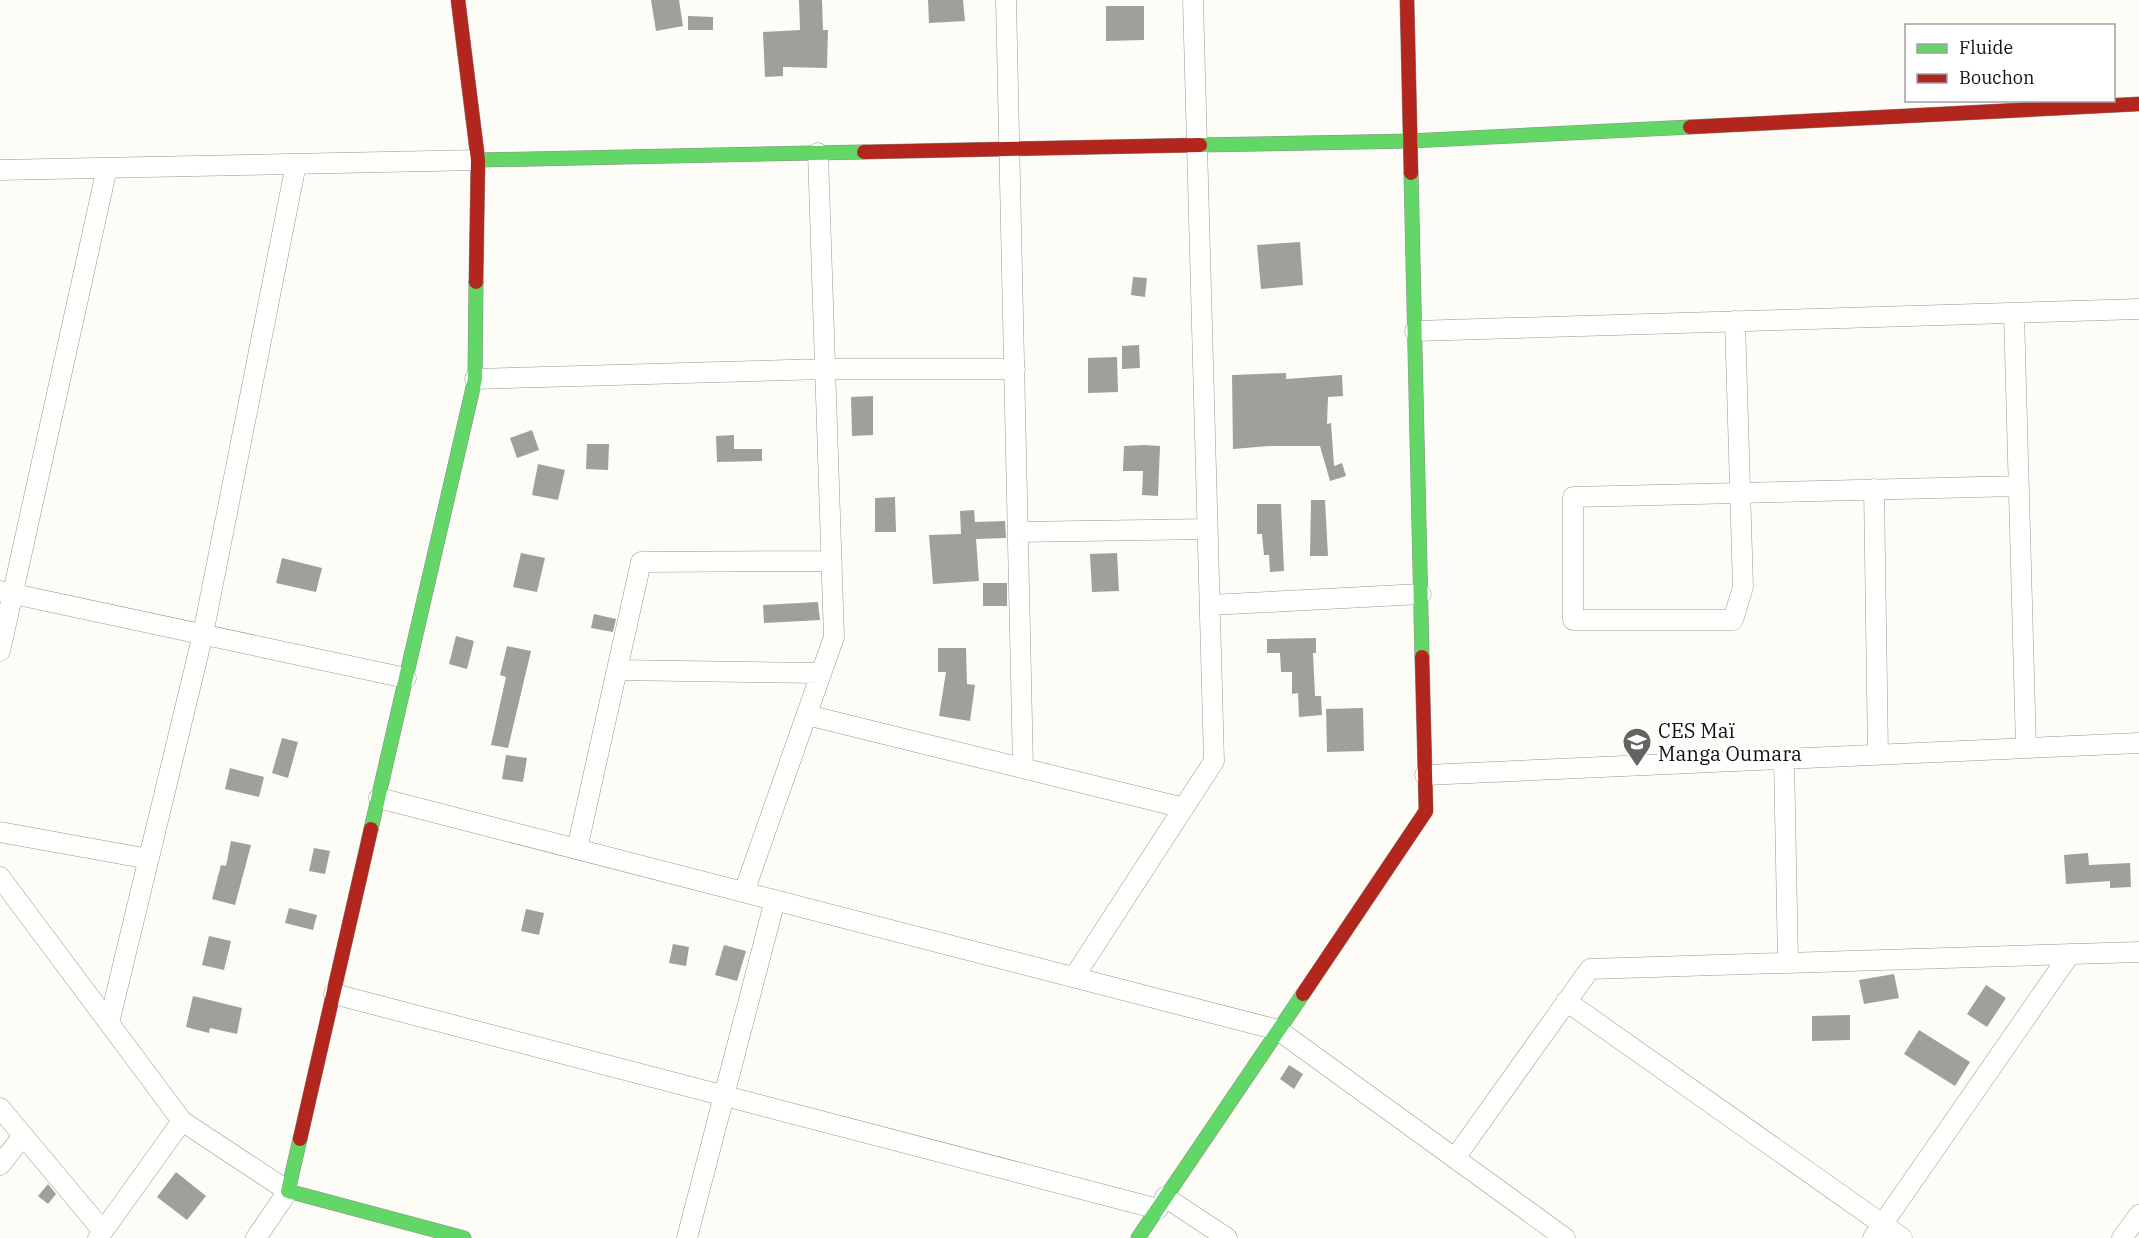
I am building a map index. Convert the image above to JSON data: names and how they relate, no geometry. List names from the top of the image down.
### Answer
{
  "places": {
    "school or university": ["CES Maï Manga Oumara"]
  },
  "legend": ["Fluide", "Bouchon"]
}
